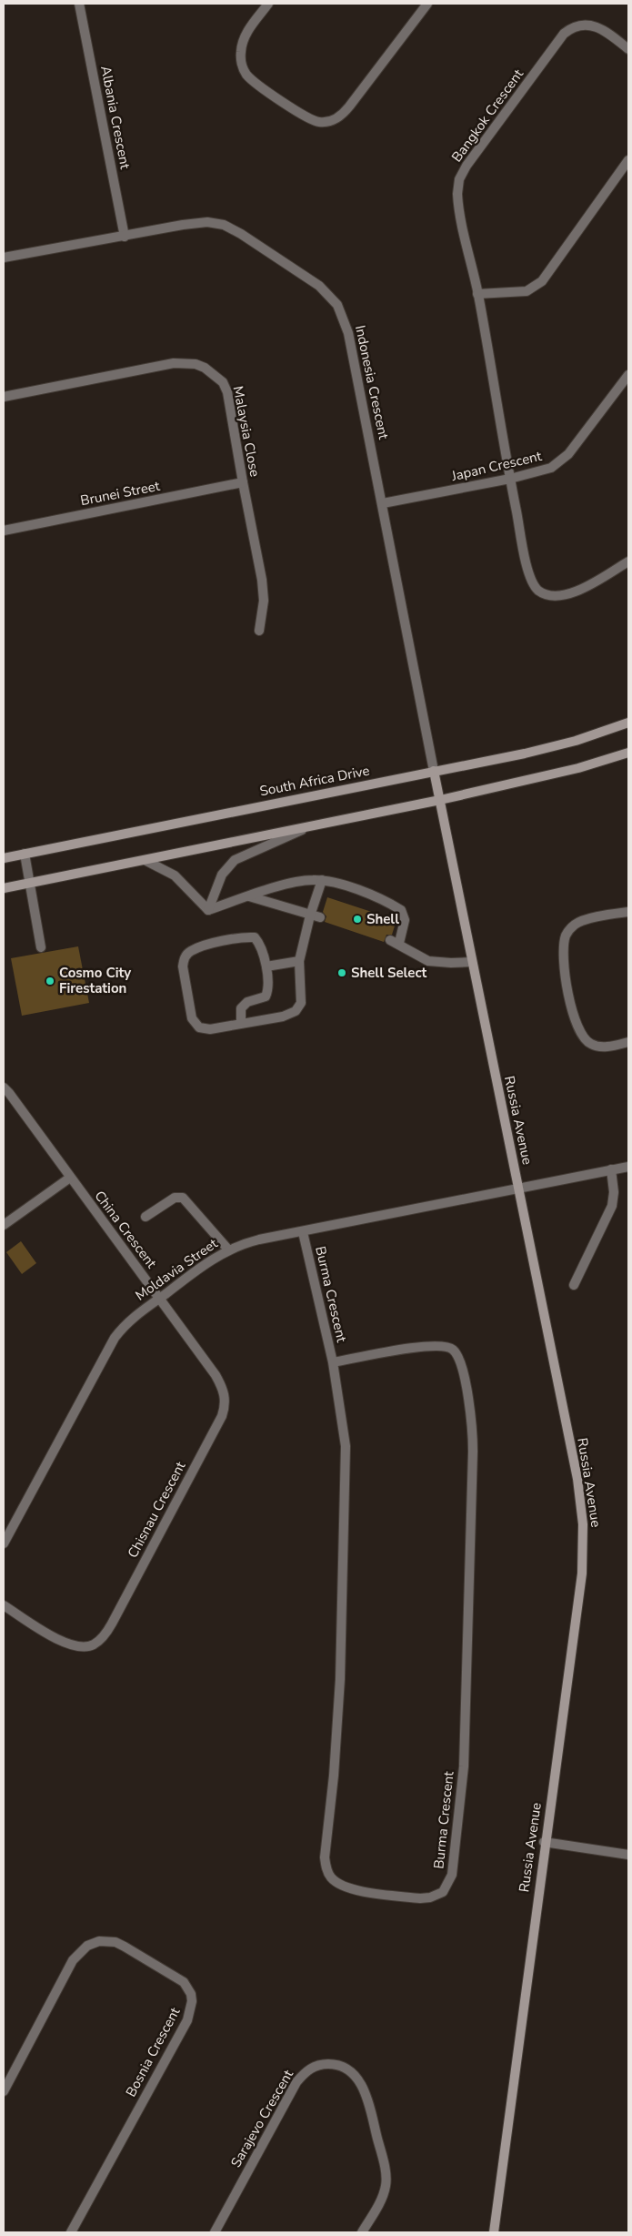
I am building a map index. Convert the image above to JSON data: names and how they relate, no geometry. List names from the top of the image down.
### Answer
{
  "streets": {
    "street": [
      "Bangkok Crescent",
      "Albania Crescent",
      "Indonesia Crescent",
      "Malaysia Close",
      "Japan Crescent",
      "Brunei Street",
      "South Africa Drive",
      "Russia Avenue",
      "China Crescent",
      "Moldavia Street",
      "Burma Crescent",
      "Chisnau Crescent",
      "Bosnia Crescent",
      "Sarajevo Crescent"
    ]
  },
  "crossings": [
    ["Bangkok Crescent", "Japan Crescent"],
    ["Albania Crescent", "Indonesia Crescent"],
    ["Indonesia Crescent", "Japan Crescent"],
    ["Indonesia Crescent", "South Africa Drive"],
    ["Indonesia Crescent", "Russia Avenue"],
    ["Malaysia Close", "Brunei Street"],
    ["South Africa Drive", "Russia Avenue"],
    ["Russia Avenue", "Moldavia Street"],
    ["China Crescent", "Moldavia Street"],
    ["China Crescent", "Chisnau Crescent"],
    ["Moldavia Street", "Burma Crescent"],
    ["Moldavia Street", "Chisnau Crescent"]
  ],
  "places": ["Shell", "Shell Select", "Cosmo City Firestation"]
}
